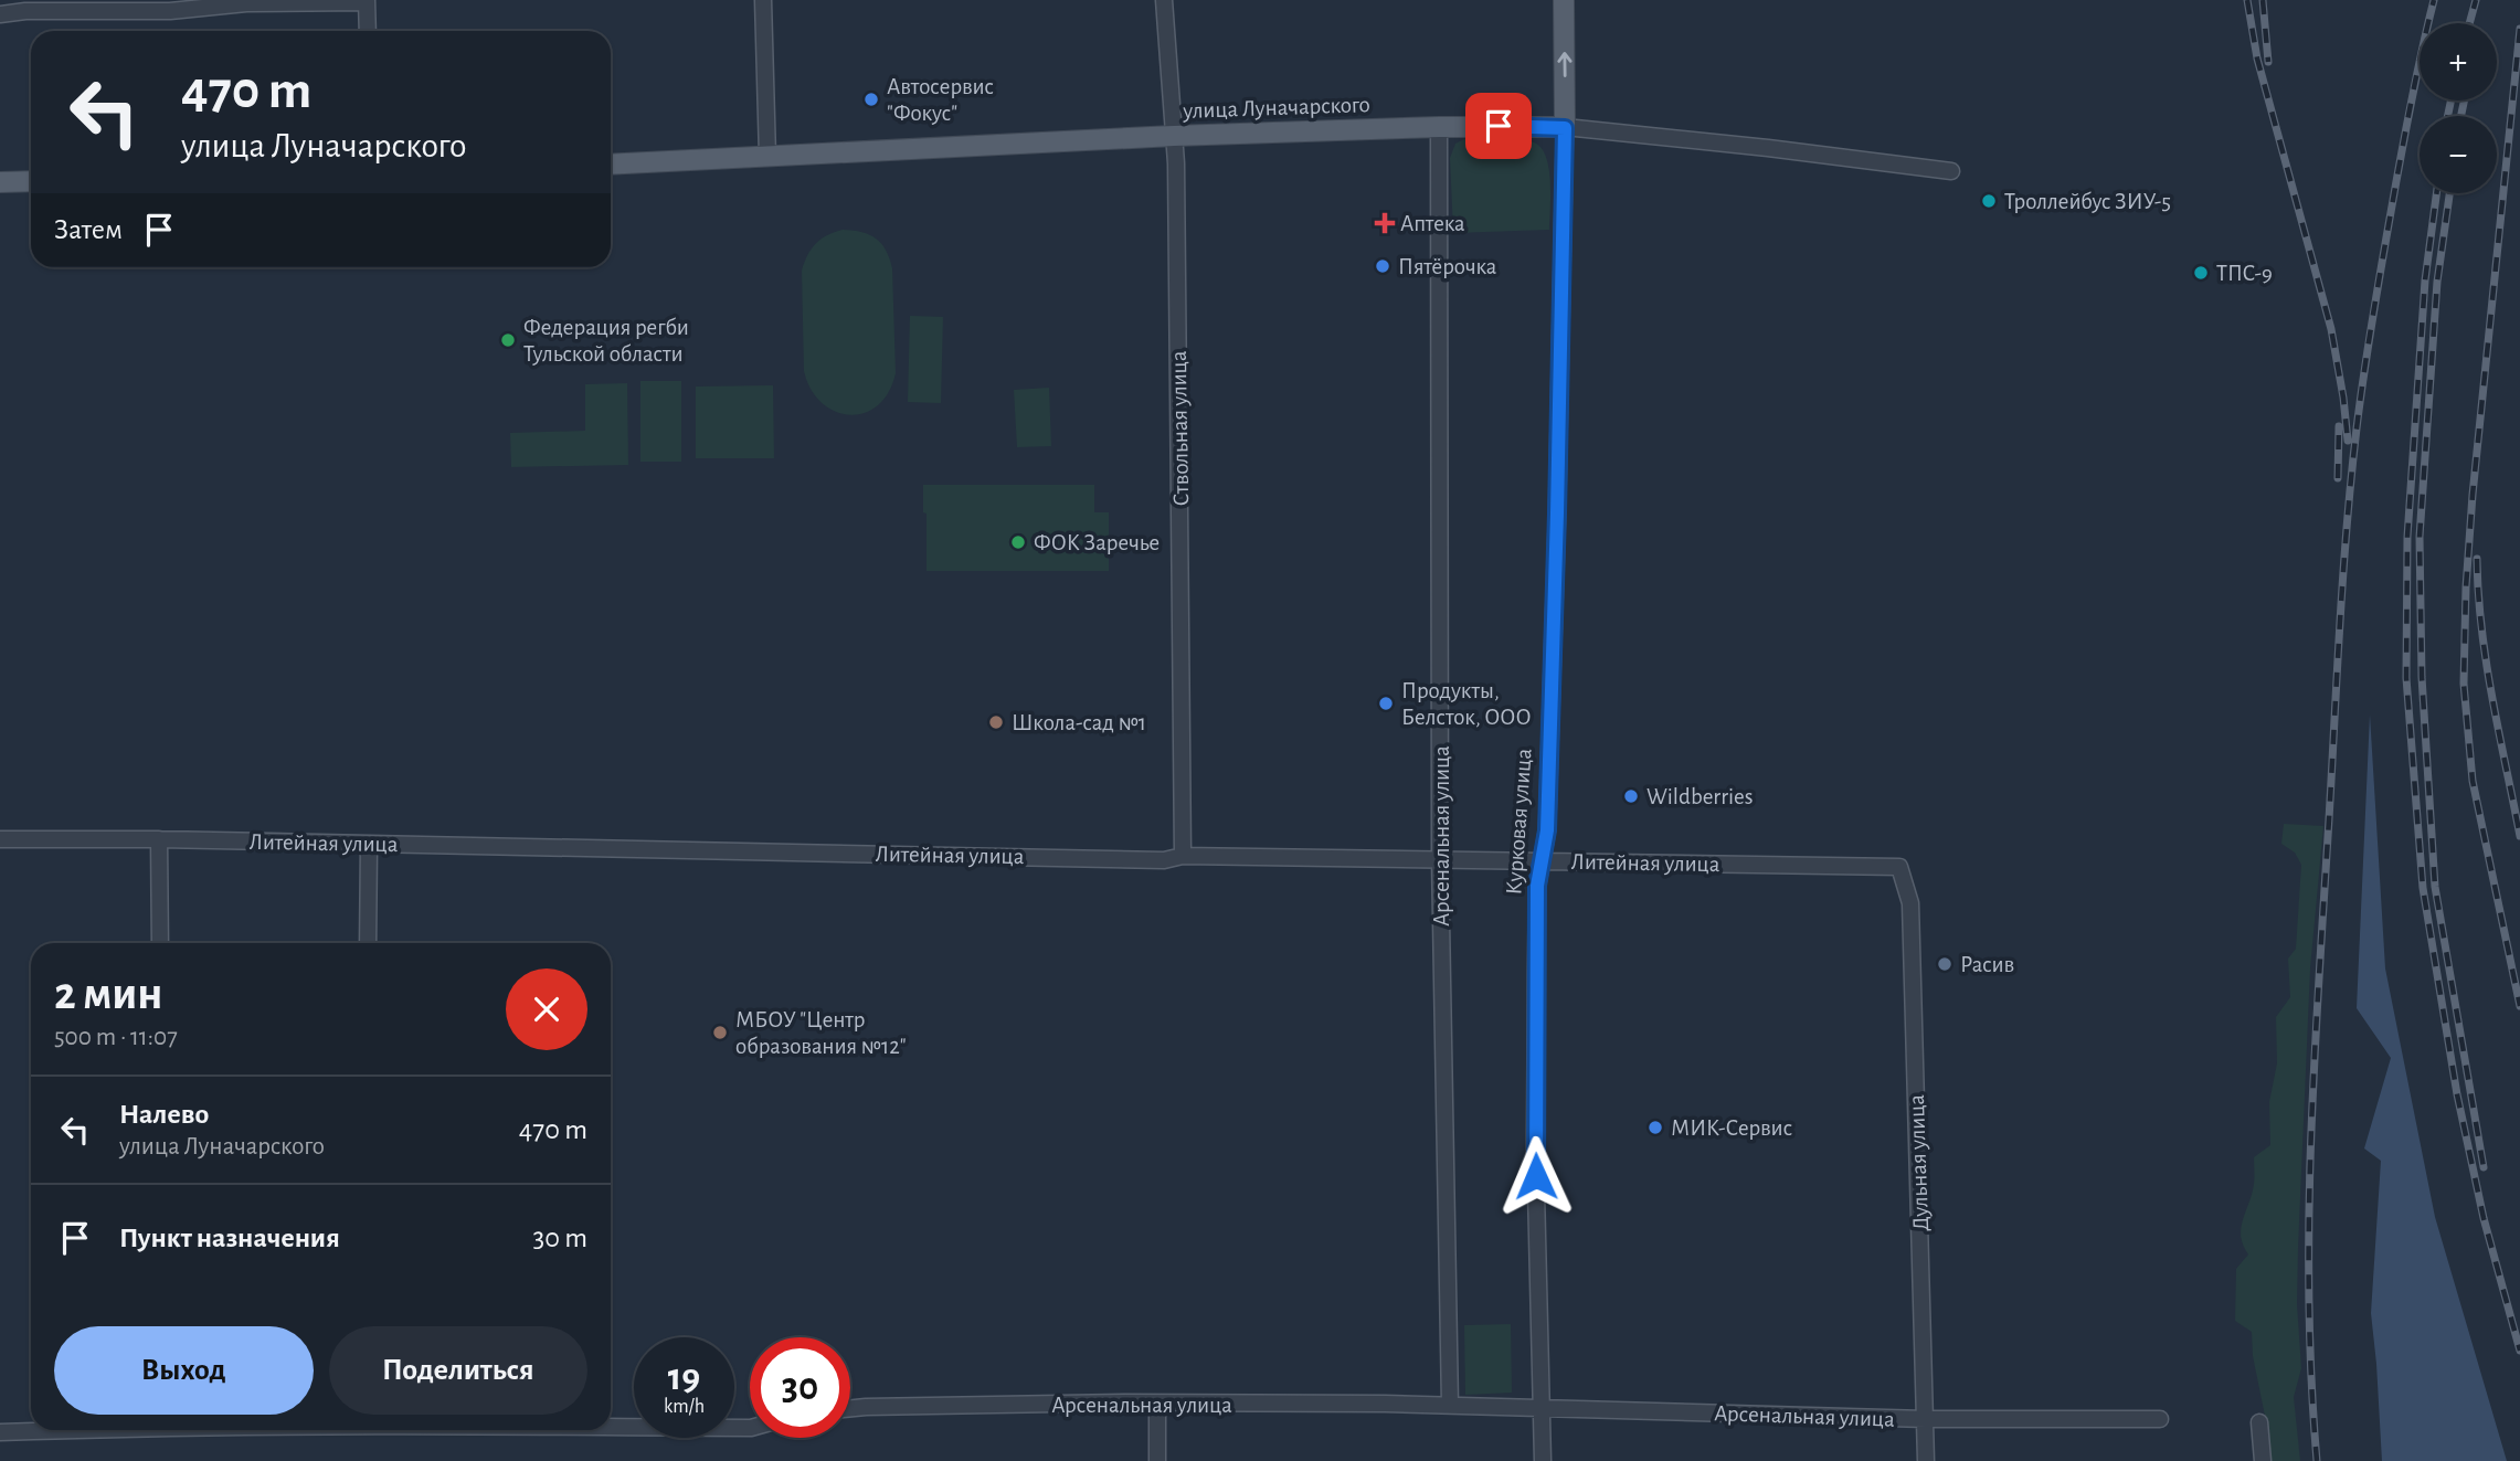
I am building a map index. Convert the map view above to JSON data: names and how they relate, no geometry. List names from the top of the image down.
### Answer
{
  "streets": {
    "main road": ["улица Луначарского", "Курковая улица"],
    "street": [
      "Ствольная улица",
      "Арсенальная улица",
      "Литейная улица",
      "Дульная улица"
    ]
  },
  "crossings": [
    ["улица Луначарского", "Ствольная улица"],
    ["улица Луначарского", "Курковая улица"],
    ["улица Луначарского", "Арсенальная улица"],
    ["Ствольная улица", "Литейная улица"],
    ["Курковая улица", "Арсенальная улица"],
    ["Курковая улица", "Литейная улица"],
    ["Арсенальная улица", "Литейная улица"],
    ["Арсенальная улица", "Дульная улица"],
    ["Литейная улица", "Дульная улица"]
  ],
  "places": {
    "other": [
      "Автосервис \"Фокус\"",
      "Троллейбус ЗИУ-5",
      "Пятёрочка",
      "ТПС-9",
      "Федерация регби Тульской области",
      "ФОК Заречье",
      "Продукты, Белсток, ООО",
      "Школа-сад №1",
      "Wildberries",
      "Расив",
      "МБОУ \"Центр образования №12\"",
      "МИК-Сервис"
    ],
    "health": ["Аптека"]
  },
  "page": {
    "map_buttons": ["+", "−"],
    "turn": ["470 m", "улица Луначарского"],
    "then": "Затем",
    "heading": ["2 мин", "500 m · 11:07"],
    "list": [
      {
        "name": "Налево",
        "note": "улица Луначарского",
        "value": "470 m"
      },
      {
        "name": "Пункт назначения",
        "value": "30 m"
      }
    ],
    "buttons": ["Выход", "Поделиться"],
    "speed": "19 km/h",
    "limit": "30"
  }
}
